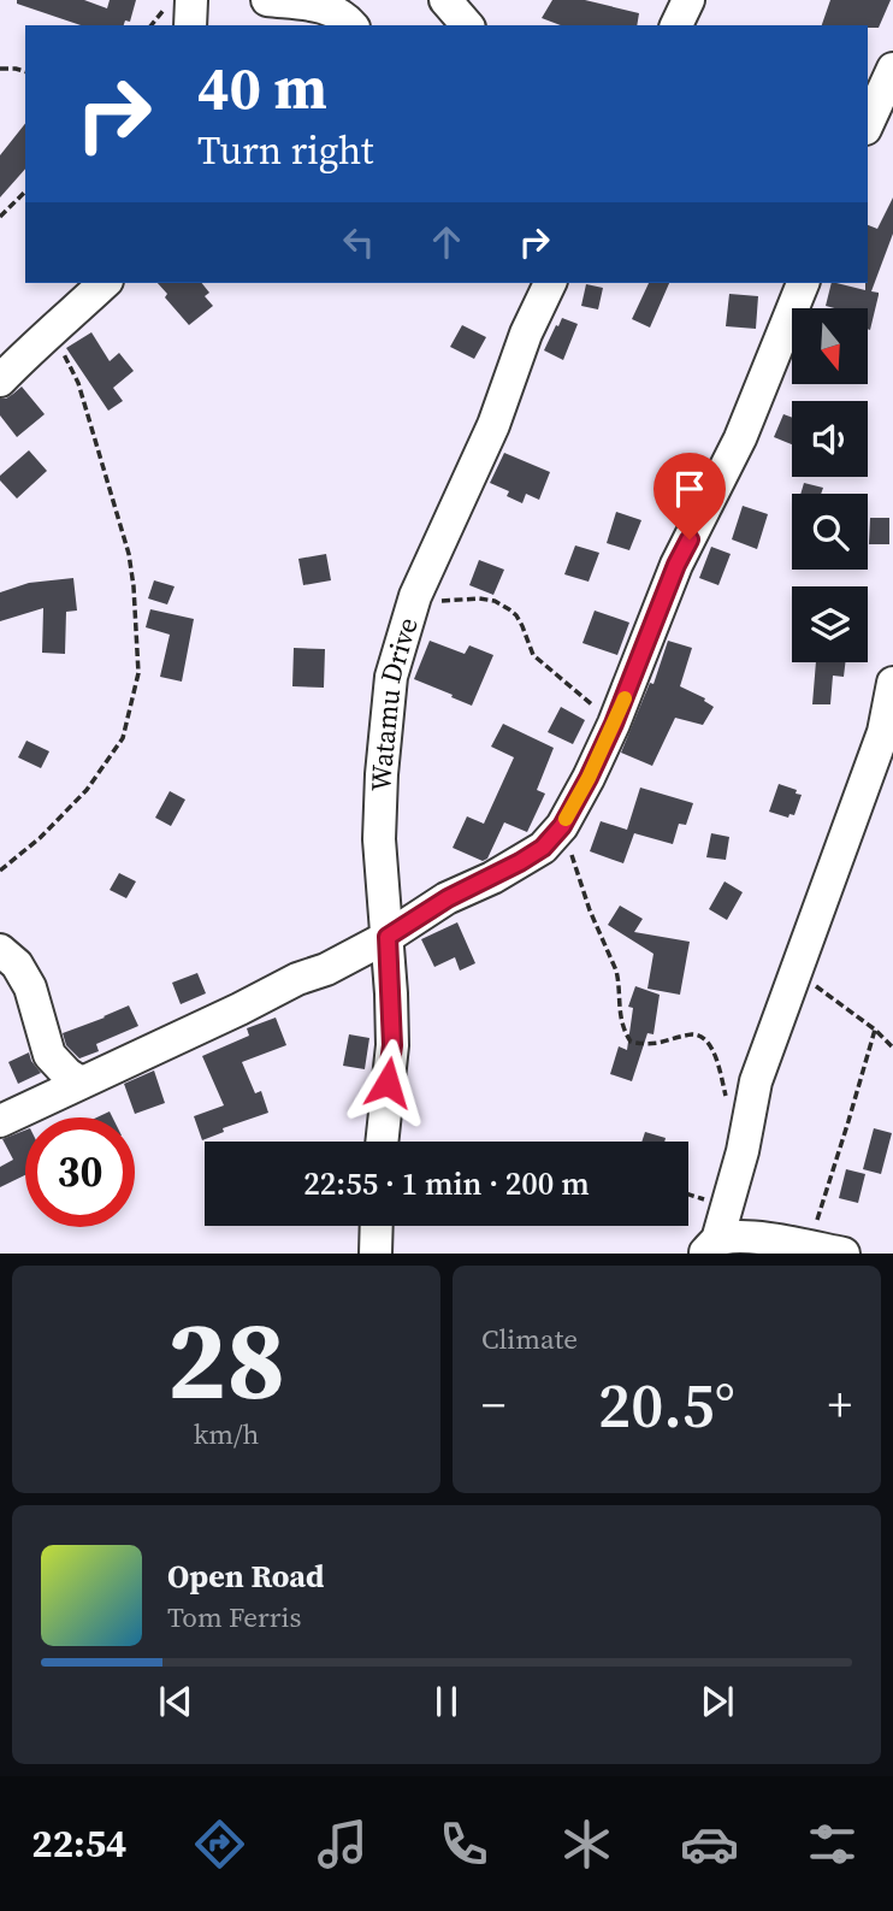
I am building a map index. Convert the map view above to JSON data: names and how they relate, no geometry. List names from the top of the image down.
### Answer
{
  "streets": {
    "street": ["Watamu Drive"]
  },
  "north": "bottom",
  "page": {
    "turn": ["40 m", "Turn right"],
    "limit": "30",
    "trip": "22:55 · 1 min · 200 m",
    "tile": [
      ["28", "km/h"],
      "Climate"
    ],
    "heat": ["−", "20.5°", "+"],
    "song": ["Open Road", "Tom Ferris"],
    "tabs": "22:54"
  }
}
